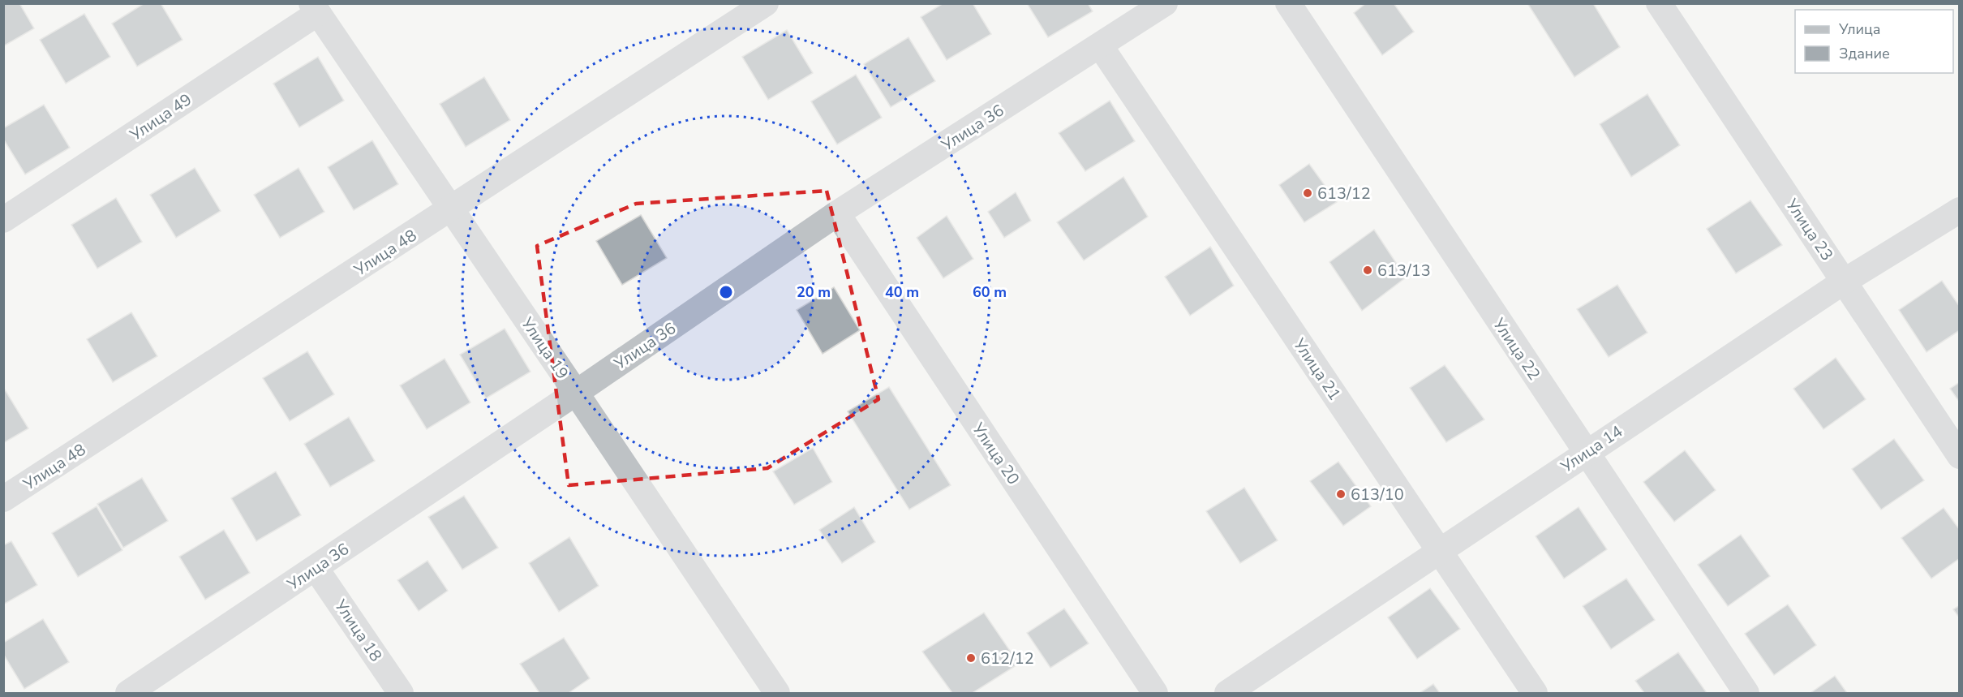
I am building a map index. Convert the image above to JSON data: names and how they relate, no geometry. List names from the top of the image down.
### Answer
{
  "streets": {
    "street": [
      "Улица 49",
      "Улица 36",
      "Улица 23",
      "Улица 48",
      "Улица 19",
      "Улица 22",
      "Улица 21",
      "Улица 14",
      "Улица 20",
      "Улица 18"
    ]
  },
  "crossings": [
    ["Улица 49", "Улица 19"],
    ["Улица 36", "Улица 19"],
    ["Улица 36", "Улица 21"],
    ["Улица 36", "Улица 20"],
    ["Улица 36", "Улица 18"],
    ["Улица 23", "Улица 14"],
    ["Улица 48", "Улица 19"],
    ["Улица 22", "Улица 14"],
    ["Улица 21", "Улица 14"]
  ],
  "places": [
    "613/12",
    "613/13",
    "613/10",
    "612/12"
  ],
  "legend": ["Улица", "Здание"],
  "rings": ["20 m", "40 m", "60 m"]
}
